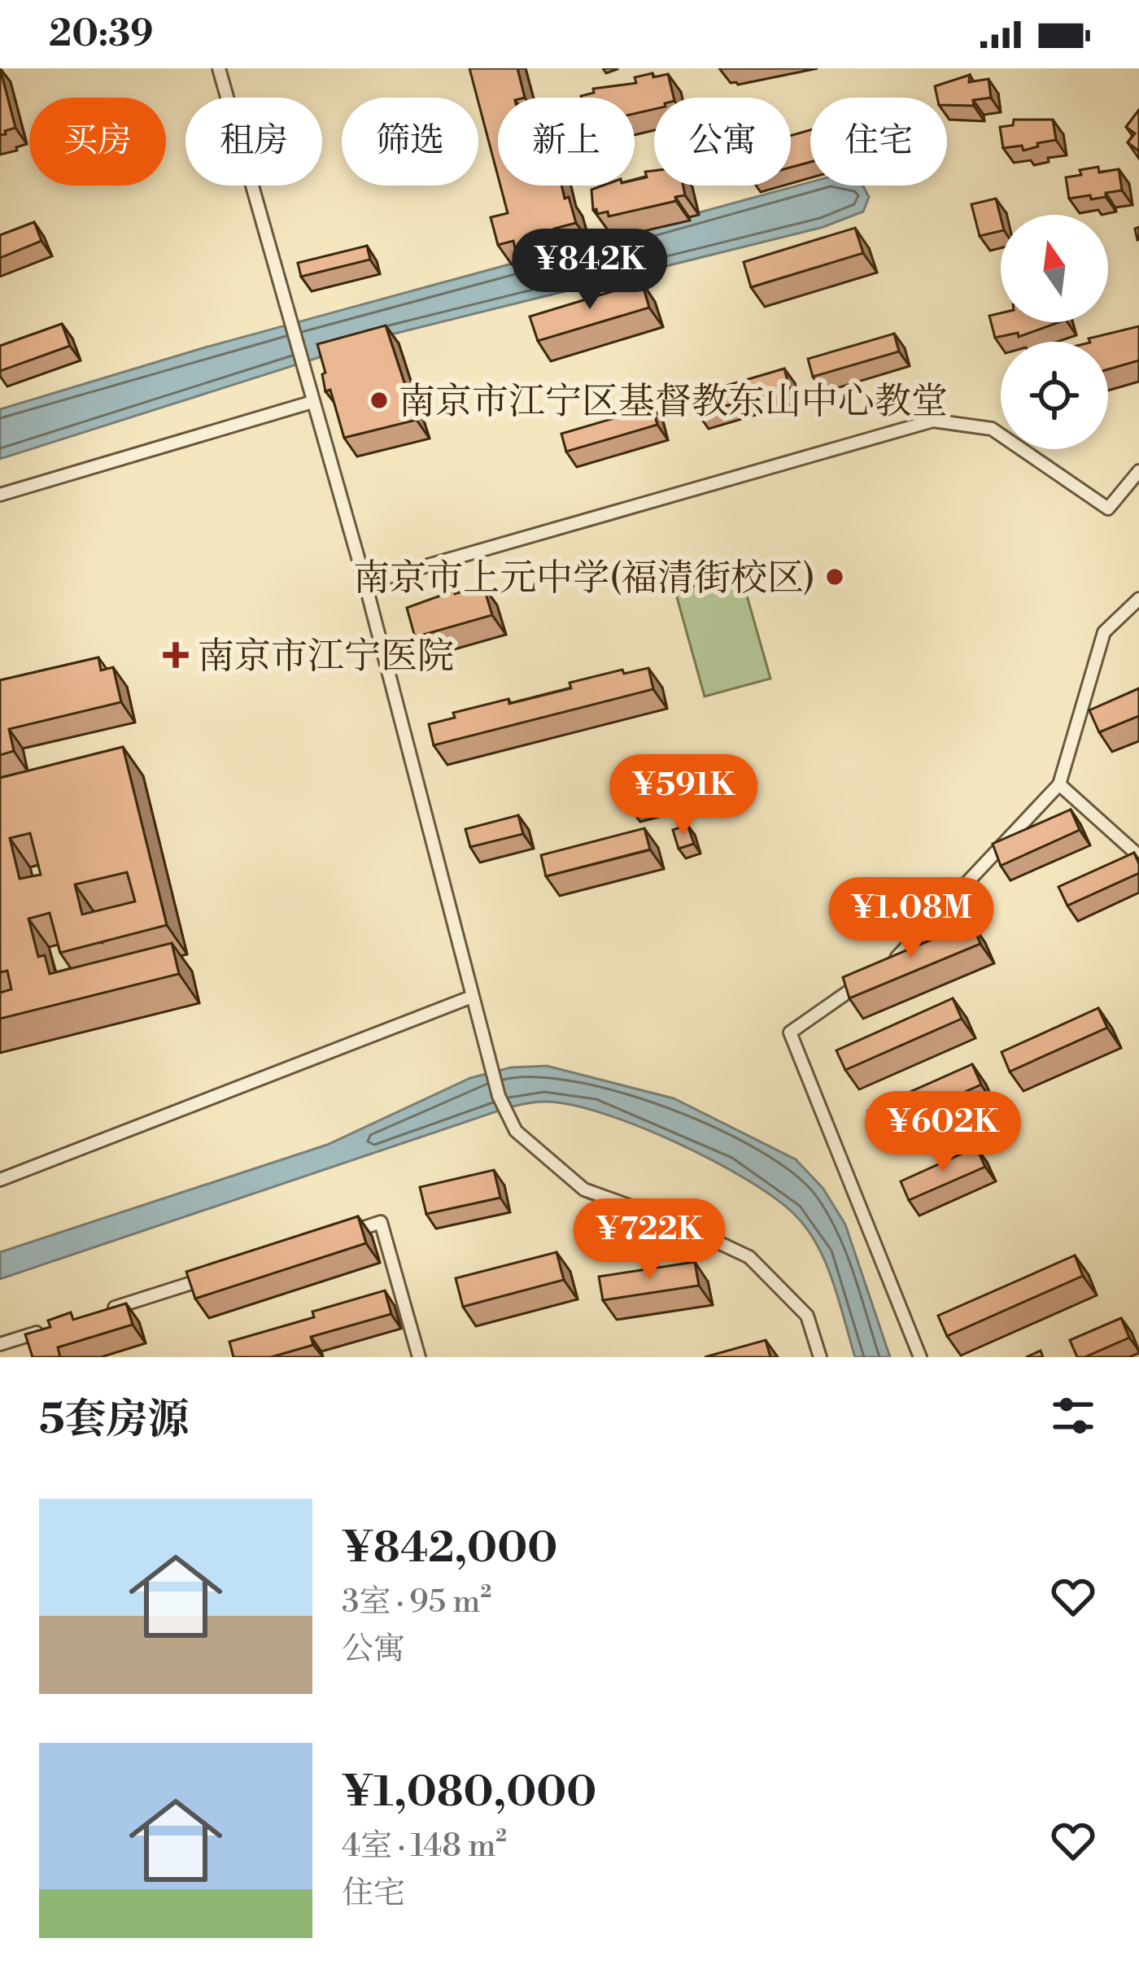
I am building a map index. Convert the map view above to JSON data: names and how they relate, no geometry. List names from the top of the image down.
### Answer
{
  "places": {
    "other": ["南京市江宁区基督教东山中心教堂", "南京市上元中学(福清街校区)"],
    "health": ["南京市江宁医院"]
  },
  "north": "top",
  "page": {
    "status": "20:39",
    "chip": [
      "买房",
      "租房",
      "筛选",
      "新上",
      "公寓",
      "住宅"
    ],
    "price": [
      "¥842K",
      "¥591K",
      "¥1.08M",
      "¥602K",
      "¥722K"
    ],
    "heading": "5套房源",
    "list": [
      {
        "name": "¥842,000",
        "note": "3室 · 95 m² · 公寓"
      },
      {
        "name": "¥1,080,000",
        "note": "4室 · 148 m² · 住宅"
      }
    ]
  }
}
